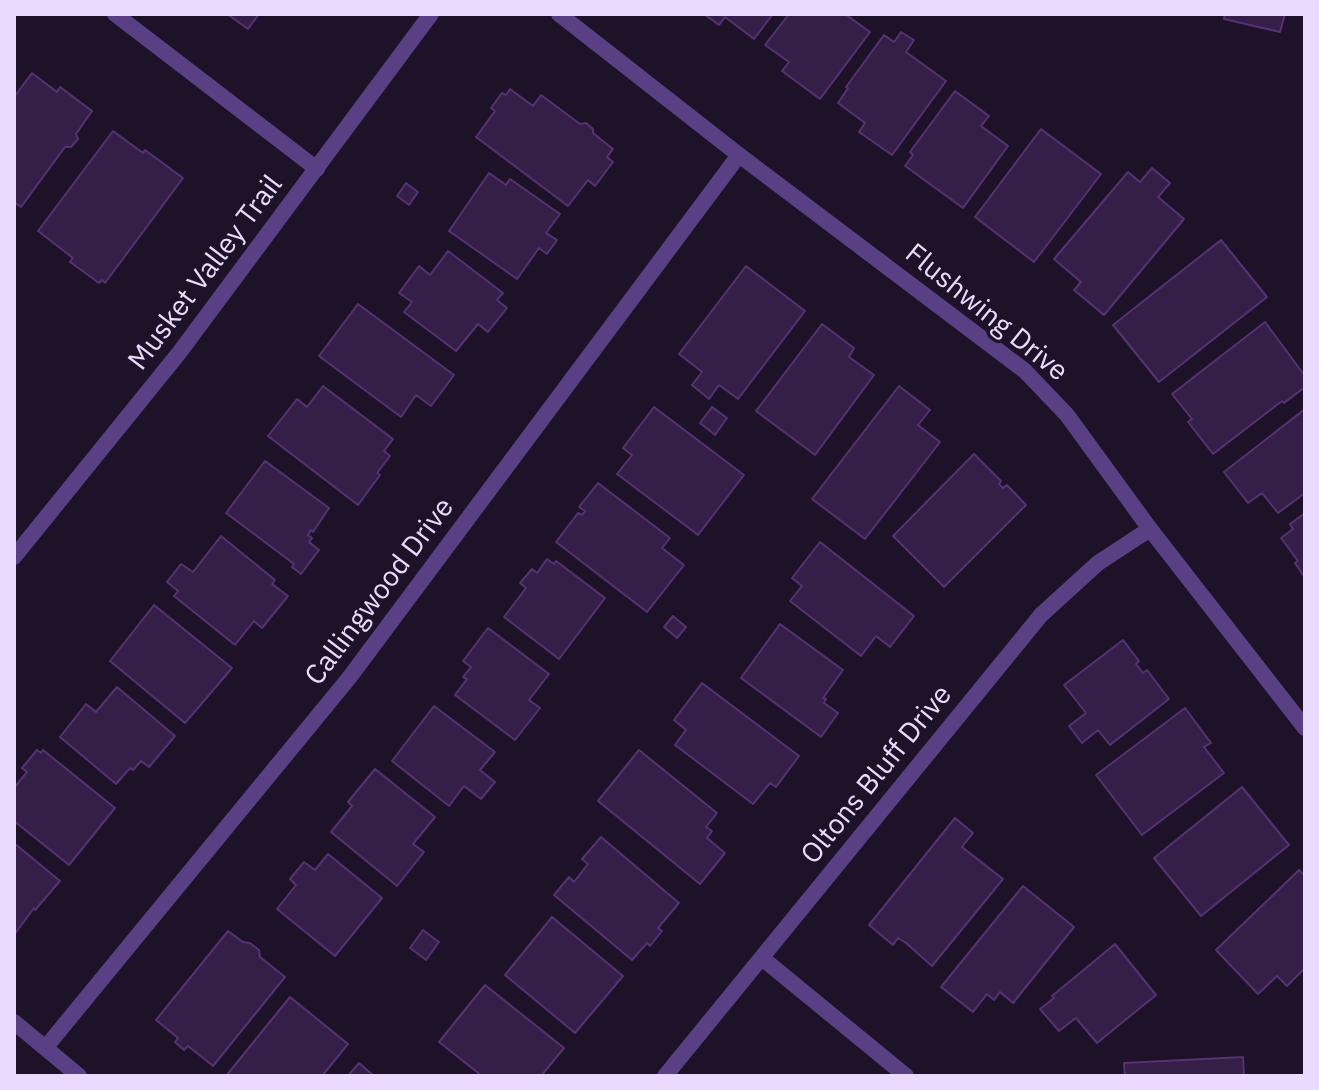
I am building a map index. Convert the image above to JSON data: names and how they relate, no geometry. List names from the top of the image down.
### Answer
{
  "streets": {
    "street": [
      "Musket Valley Trail",
      "Flushwing Drive",
      "Callingwood Drive",
      "Oltons Bluff Drive"
    ]
  },
  "crossings": [
    ["Flushwing Drive", "Callingwood Drive"],
    ["Flushwing Drive", "Oltons Bluff Drive"]
  ]
}
